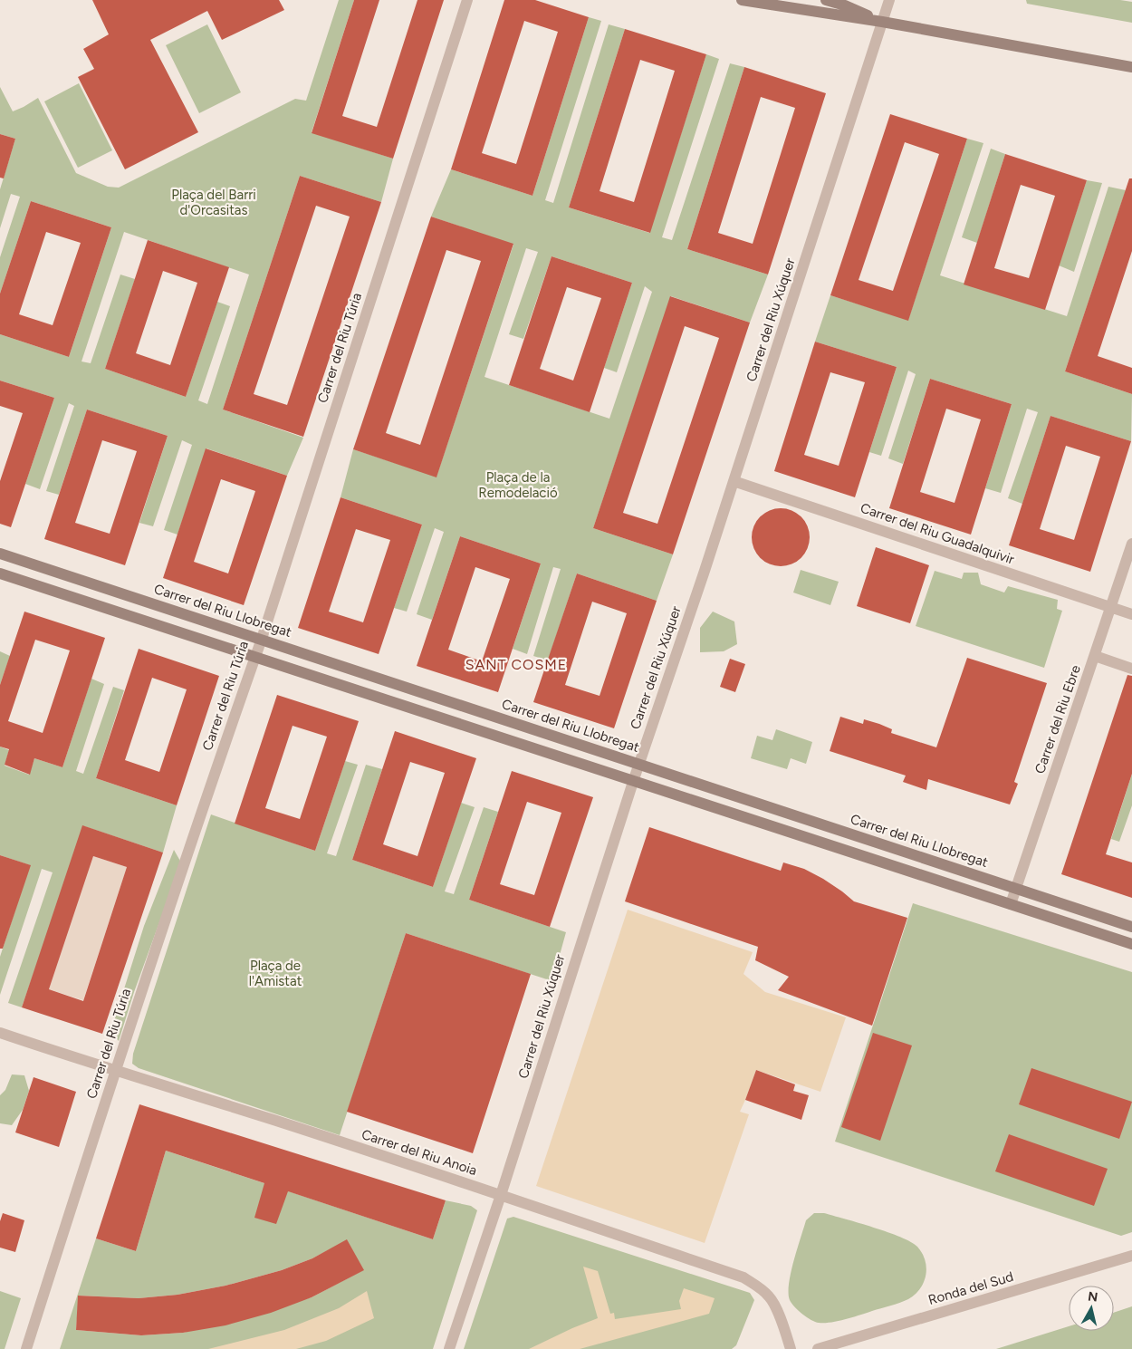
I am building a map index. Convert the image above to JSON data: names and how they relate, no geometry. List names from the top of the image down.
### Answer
{
  "streets": {
    "street": [
      "Carrer del Riu Xúquer",
      "Carrer del Riu Túria",
      "Carrer del Riu Guadalquivir",
      "Carrer del Riu Llobregat",
      "Carrer del Riu Ebre",
      "Carrer del Riu Anoia",
      "Ronda del Sud"
    ]
  },
  "crossings": [
    ["Carrer del Riu Xúquer", "Carrer del Riu Guadalquivir"],
    ["Carrer del Riu Xúquer", "Carrer del Riu Llobregat"],
    ["Carrer del Riu Xúquer", "Carrer del Riu Anoia"],
    ["Carrer del Riu Túria", "Carrer del Riu Llobregat"],
    ["Carrer del Riu Túria", "Carrer del Riu Anoia"],
    ["Carrer del Riu Guadalquivir", "Carrer del Riu Ebre"],
    ["Carrer del Riu Llobregat", "Carrer del Riu Ebre"]
  ],
  "districts": ["SANT COSME"],
  "parks": ["Plaça del Barri d'Orcasitas", "Plaça de la Remodelació", "Plaça de l'Amistat"],
  "north": "top"
}
